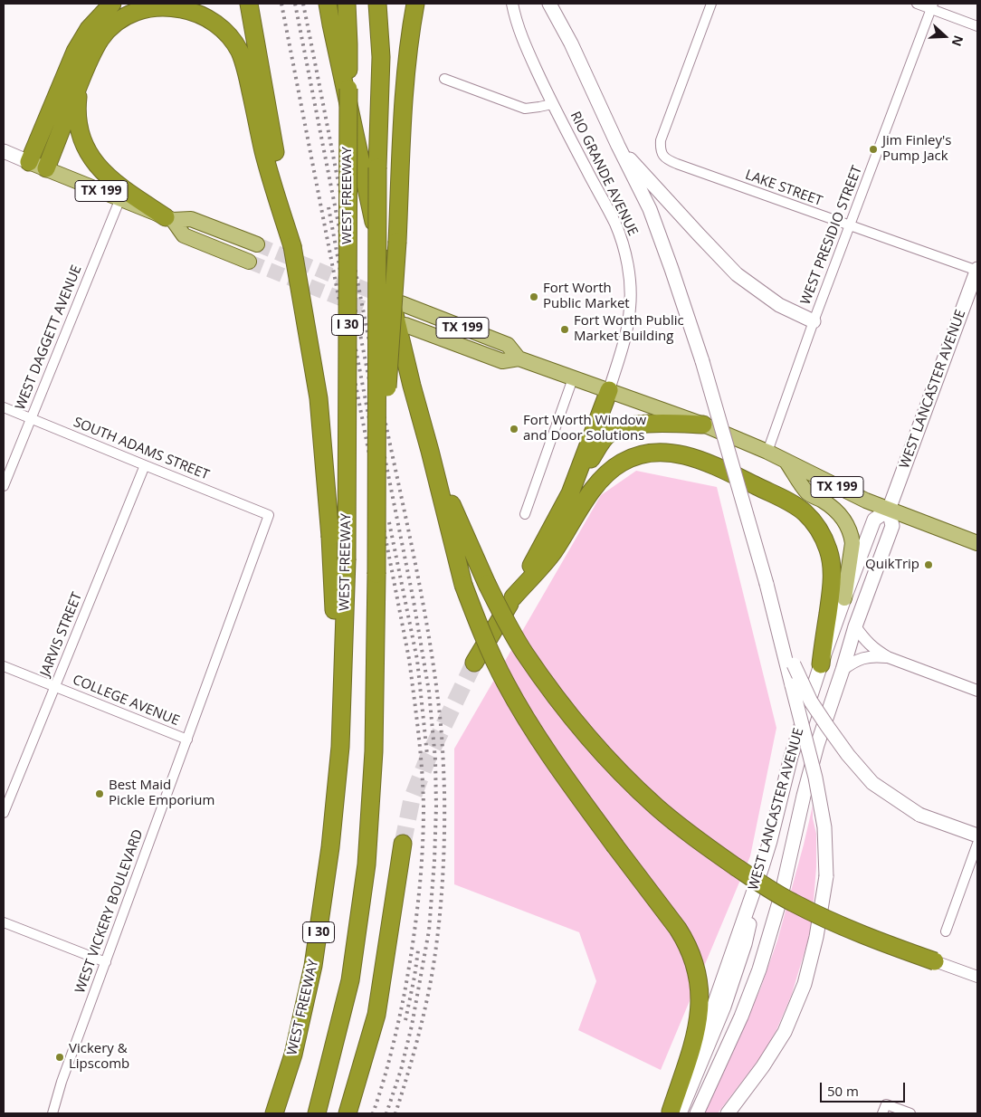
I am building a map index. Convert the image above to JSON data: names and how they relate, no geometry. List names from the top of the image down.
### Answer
{
  "streets": {
    "highway": ["WEST FREEWAY", "I 30"],
    "main road": ["TX 199", "WEST LANCASTER AVENUE"],
    "street": [
      "RIO GRANDE AVENUE",
      "LAKE STREET",
      "WEST PRESIDIO STREET",
      "WEST DAGGETT AVENUE",
      "SOUTH ADAMS STREET",
      "JARVIS STREET",
      "COLLEGE AVENUE",
      "WEST VICKERY BOULEVARD"
    ]
  },
  "crossings": [
    ["RIO GRANDE AVENUE", "TX 199"],
    ["LAKE STREET", "WEST PRESIDIO STREET"],
    ["LAKE STREET", "WEST LANCASTER AVENUE"],
    ["TX 199", "WEST PRESIDIO STREET"],
    ["TX 199", "WEST DAGGETT AVENUE"],
    ["TX 199", "WEST LANCASTER AVENUE"],
    ["WEST DAGGETT AVENUE", "SOUTH ADAMS STREET"],
    ["SOUTH ADAMS STREET", "JARVIS STREET"],
    ["SOUTH ADAMS STREET", "WEST VICKERY BOULEVARD"],
    ["JARVIS STREET", "COLLEGE AVENUE"],
    ["COLLEGE AVENUE", "WEST VICKERY BOULEVARD"]
  ],
  "places": [
    "Jim Finley's Pump Jack",
    "Fort Worth Public Market",
    "Fort Worth Public Market Building",
    "Fort Worth Window and Door Solutions",
    "QuikTrip",
    "Best Maid Pickle Emporium",
    "Vickery & Lipscomb"
  ],
  "scale_bar": "50 m",
  "north": "right"
}
